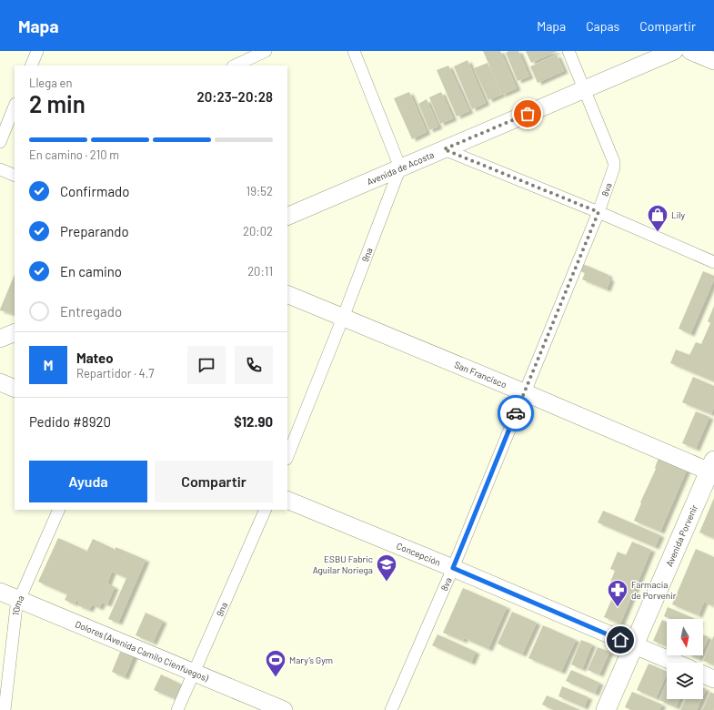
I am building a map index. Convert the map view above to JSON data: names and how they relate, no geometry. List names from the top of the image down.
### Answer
{
  "streets": {
    "main road": ["Avenida Porvenir"],
    "street": [
      "Avenida de Acosta",
      "8va",
      "9na",
      "San Francisco",
      "Concepción",
      "10ma",
      "Dolores (Avenida Camilo Cienfuegos)"
    ]
  },
  "crossings": [
    ["Avenida de Acosta", "8va"],
    ["Avenida de Acosta", "9na"],
    ["8va", "San Francisco"],
    ["8va", "Concepción"],
    ["9na", "San Francisco"],
    ["9na", "Dolores (Avenida Camilo Cienfuegos)"],
    ["San Francisco", "Avenida Porvenir"],
    ["Avenida Porvenir", "Concepción"],
    ["10ma", "Dolores (Avenida Camilo Cienfuegos)"]
  ],
  "places": {
    "shop": ["Lily"],
    "school or university": ["ESBU Fabric Aguilar Noriega"],
    "pharmacy": ["Farmacia de Porvenir"],
    "sports": ["Mary’s Gym"]
  },
  "north": "bottom",
  "page": {
    "header": "Mapa",
    "nav": ["Mapa", "Capas", "Compartir"],
    "heading": ["2 min", "Llega en", "20:23–20:28"],
    "panel": [
      "Mateo",
      "Repartidor · 4.7",
      "Pedido #8920",
      "$12.90"
    ],
    "bar": "En camino · 210 m",
    "list": [
      ["Confirmado", "19:52"],
      ["Preparando", "20:02"],
      ["En camino", "20:11"],
      "Entregado"
    ],
    "round": "M",
    "buttons": ["Ayuda", "Compartir"]
  }
}
